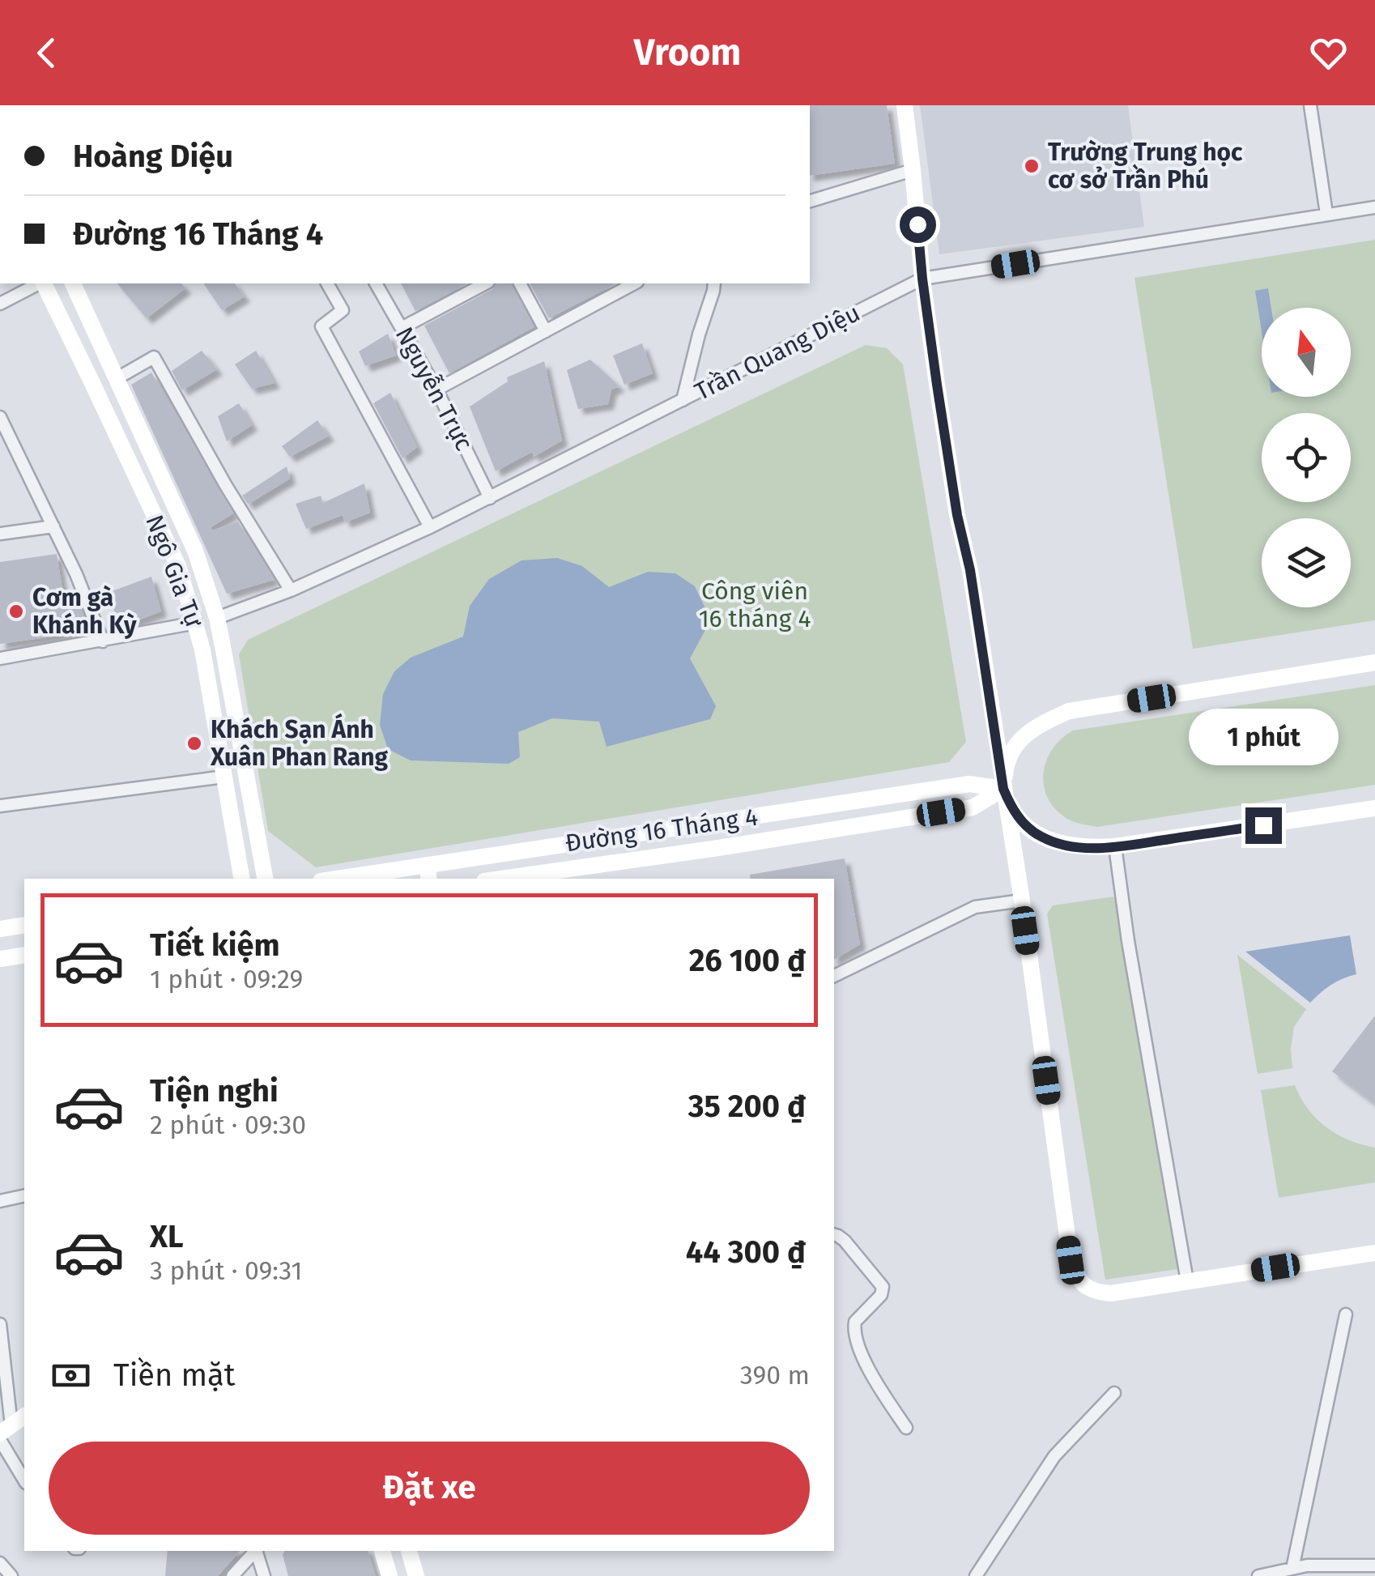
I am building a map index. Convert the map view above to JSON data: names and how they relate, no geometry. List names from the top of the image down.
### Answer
{
  "streets": {
    "main road": ["Ngô Gia Tự", "Đường 16 Tháng 4"],
    "street": ["Trần Quang Diệu", "Nguyễn Trực"]
  },
  "crossings": [
    ["Trần Quang Diệu", "Nguyễn Trực"],
    ["Trần Quang Diệu", "Ngô Gia Tự"]
  ],
  "parks": ["Công viên 16 tháng 4"],
  "places": ["Trường Trung học cơ sở Trần Phú", "Cơm gà Khánh Kỳ", "Khách Sạn Ánh Xuân Phan Rang"],
  "north": "top",
  "page": {
    "header": "Vroom",
    "banner": ["Hoàng Diệu", "Đường 16 Tháng 4"],
    "bubble": "1 phút",
    "list": [
      {
        "name": "Tiết kiệm",
        "note": "1 phút · 09:29",
        "value": "26 100 ₫"
      },
      {
        "name": "Tiện nghi",
        "note": "2 phút · 09:30",
        "value": "35 200 ₫"
      },
      {
        "name": "XL",
        "note": "3 phút · 09:31",
        "value": "44 300 ₫"
      }
    ],
    "pay": ["Tiền mặt", "390 m"],
    "buttons": "Đặt xe"
  }
}
